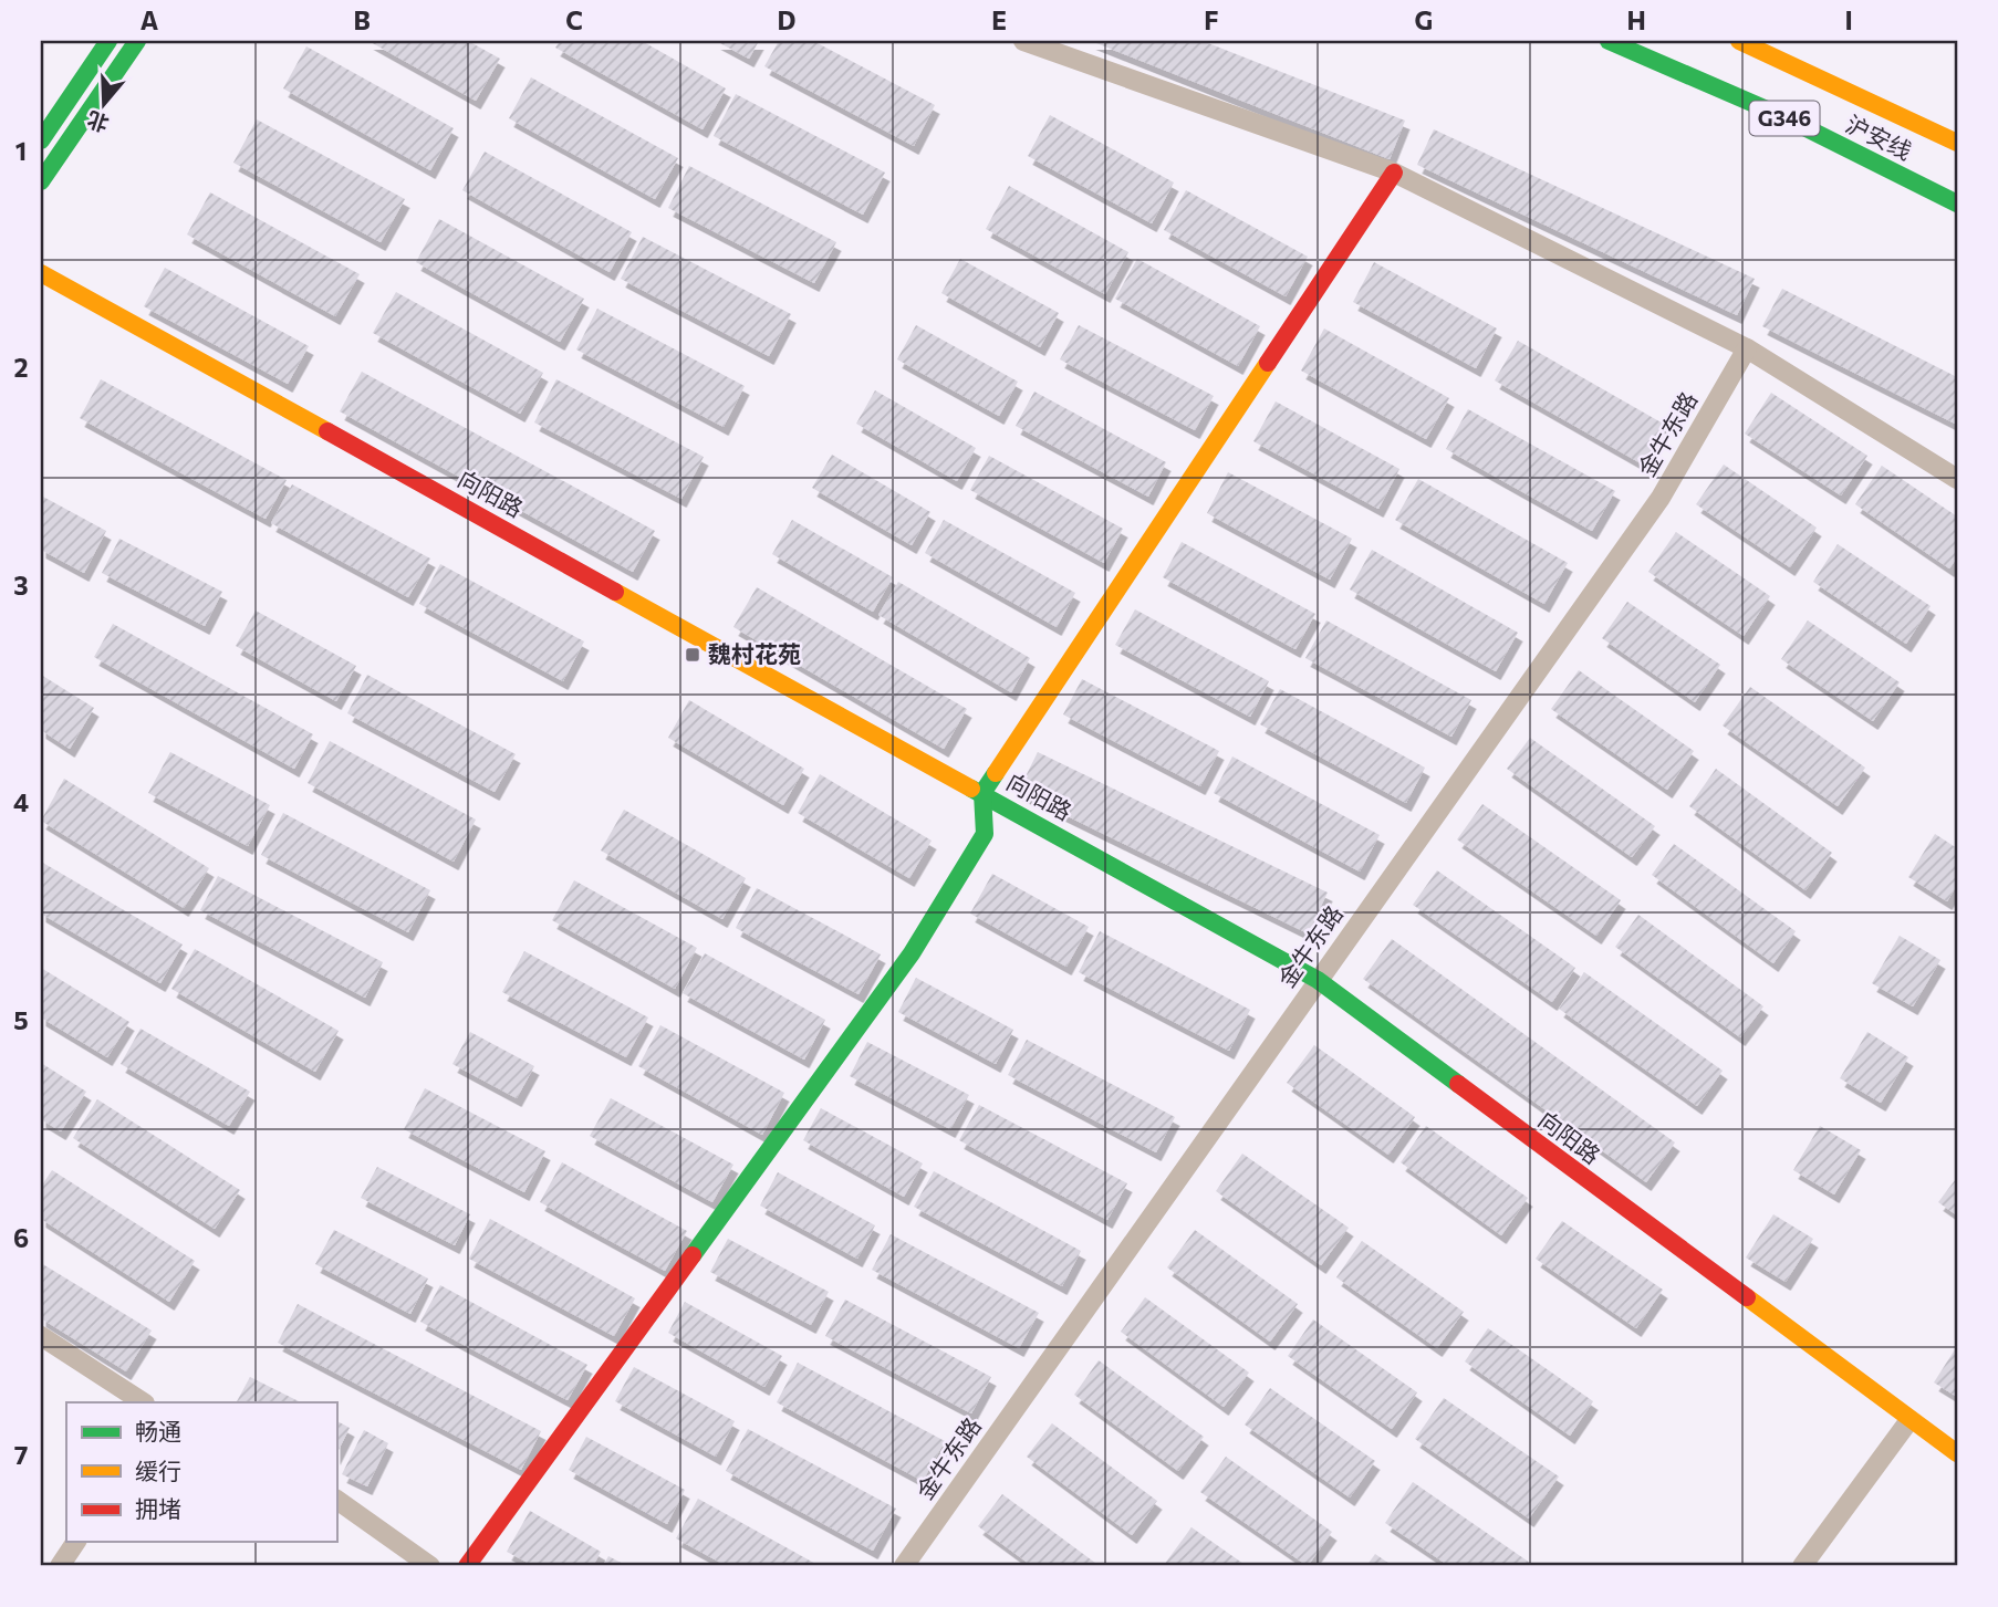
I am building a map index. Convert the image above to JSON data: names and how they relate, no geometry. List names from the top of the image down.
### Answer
{
  "streets": {
    "main road": ["G346", "沪安线", "向阳路"],
    "street": ["金牛东路"]
  },
  "crossings": [
    ["金牛东路", "向阳路"]
  ],
  "places": {
    "transit": ["魏村花苑"]
  },
  "legend": ["畅通", "缓行", "拥堵"],
  "north": "bottom",
  "grid": {
    "columns": [
      "A",
      "B",
      "C",
      "D",
      "E",
      "F",
      "G",
      "H",
      "I"
    ],
    "rows": [
      "1",
      "2",
      "3",
      "4",
      "5",
      "6",
      "7"
    ]
  }
}
